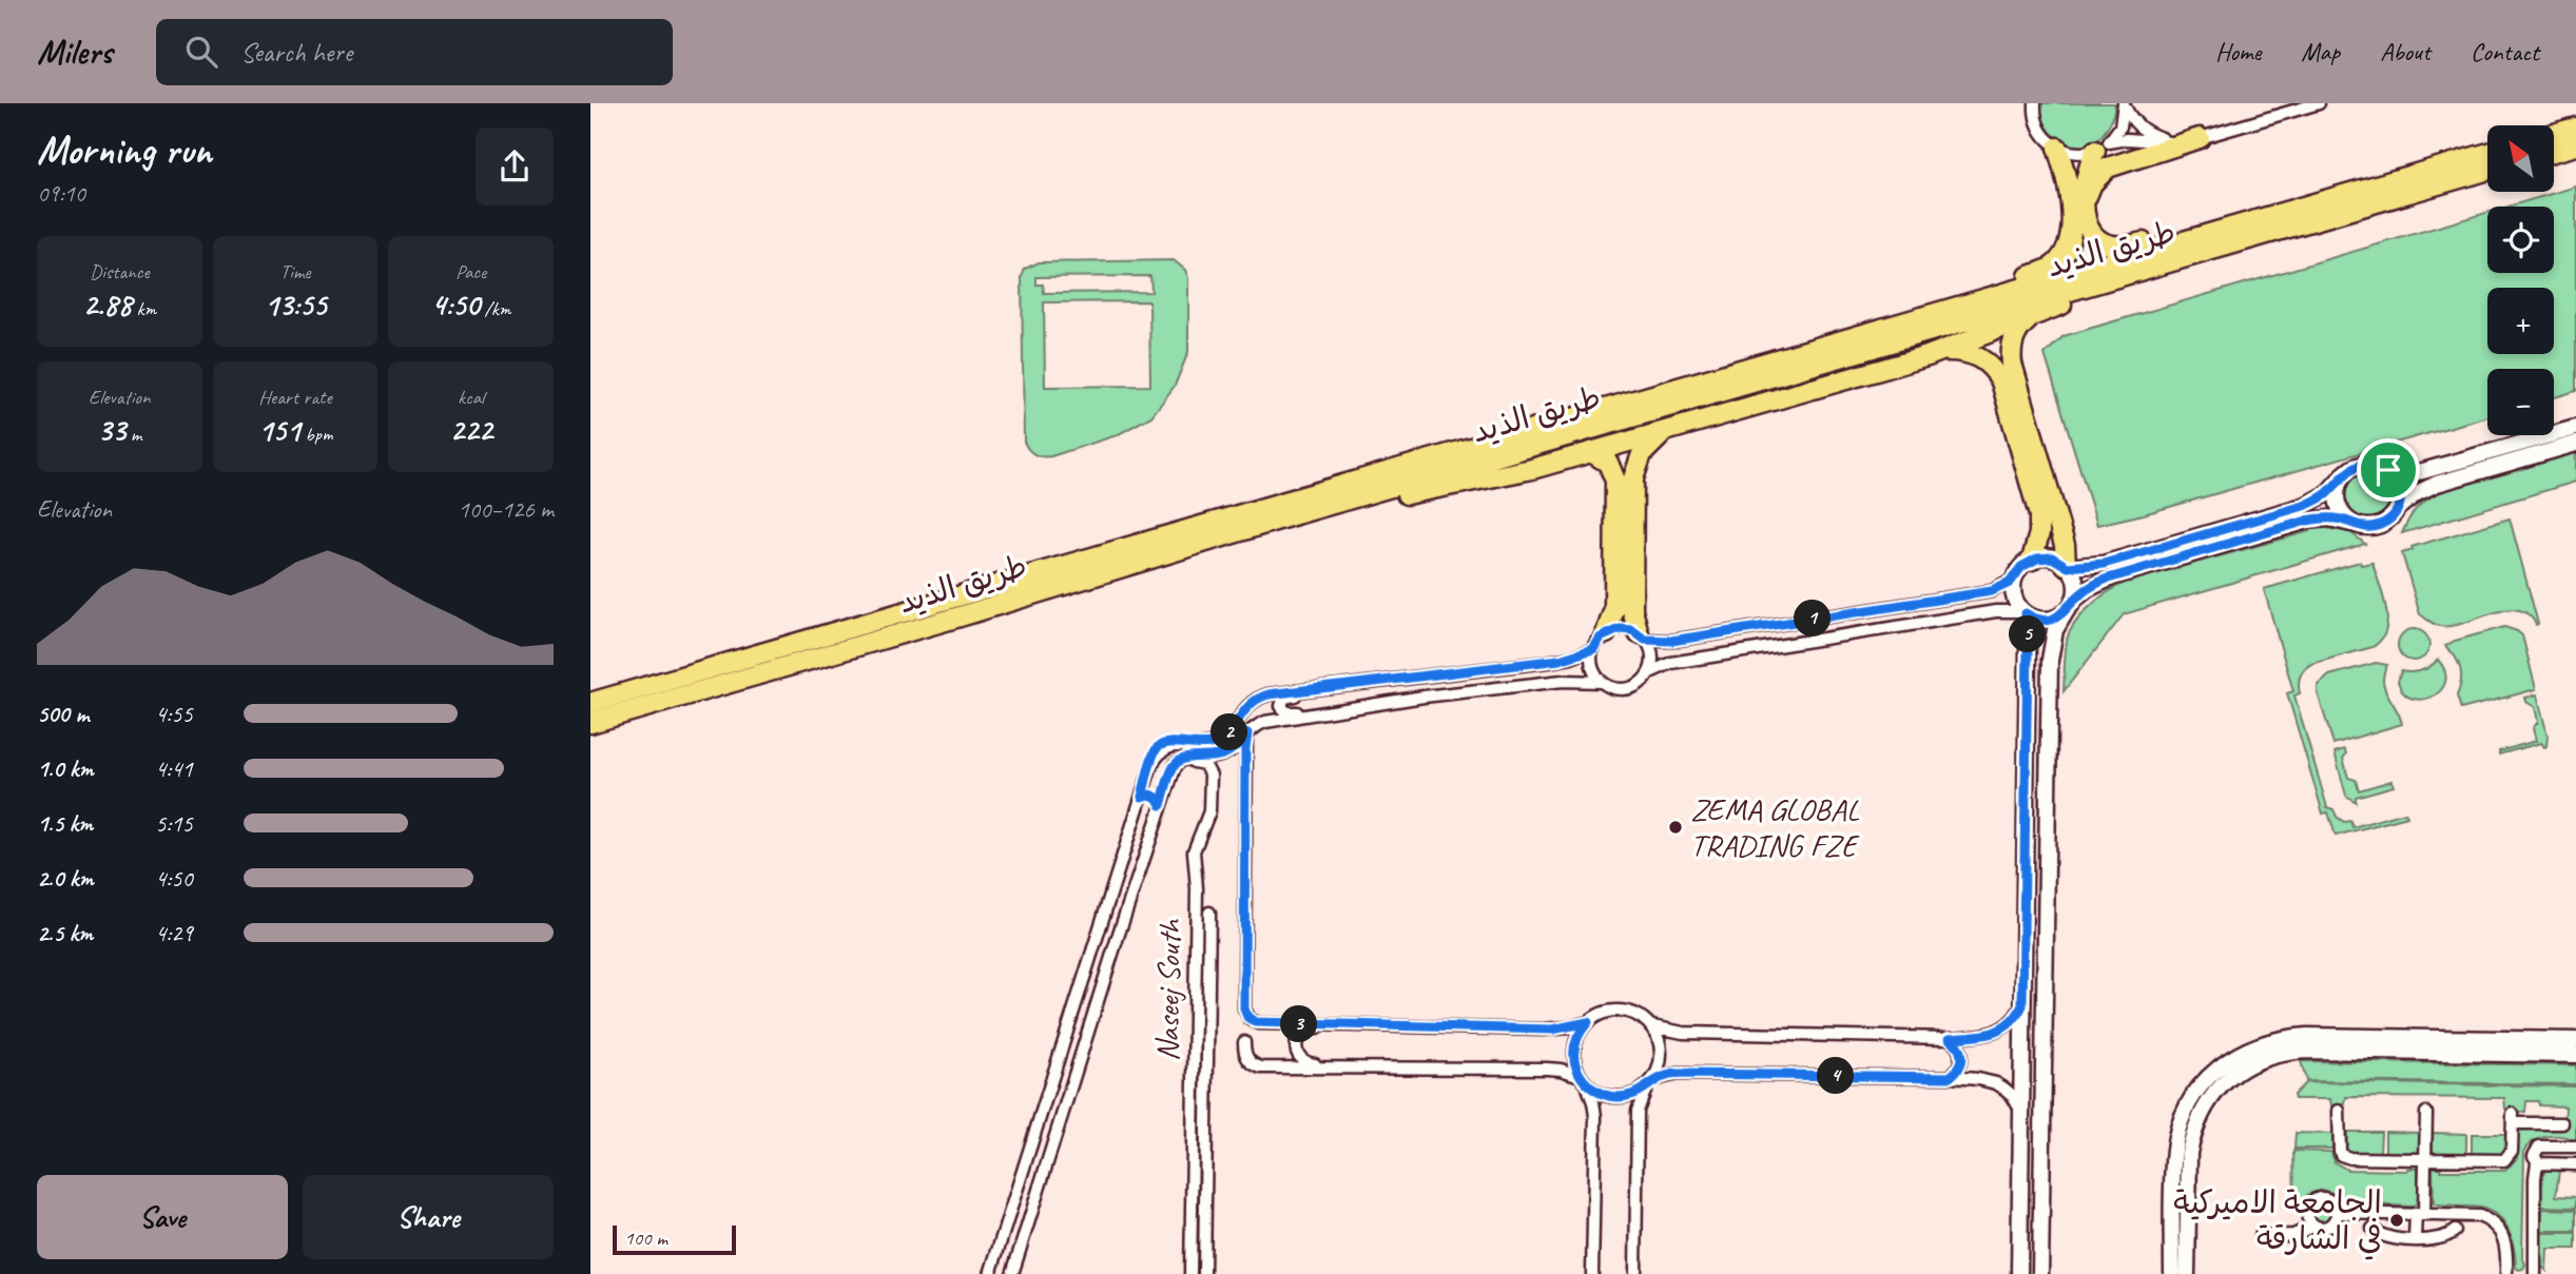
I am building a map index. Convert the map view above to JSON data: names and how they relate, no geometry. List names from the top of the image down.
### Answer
{
  "streets": {
    "highway": ["طريق الذيد"],
    "street": ["Naseej South"]
  },
  "places": ["ZEMA GLOBAL TRADING FZE", "الجامعة الاميركية في الشارقة"],
  "scale_bar": "100 m",
  "north": "top left",
  "page": {
    "header": "Milers",
    "search": "Search here",
    "nav": [
      "Home",
      "Map",
      "About",
      "Contact"
    ],
    "heading": ["Morning run", "09:10"],
    "map_buttons": ["+", "−"],
    "stats": [
      ["Distance", "2.88 km"],
      ["Time", "13:55"],
      ["Pace", "4:50 /km"],
      ["Elevation", "33 m"],
      ["Heart rate", "151 bpm"],
      ["kcal", "222"]
    ],
    "chart": ["Elevation", "100–126 m"],
    "pins": [
      "1",
      "5",
      "2",
      "3",
      "4"
    ],
    "list": [
      {
        "name": "500 m",
        "note": "4:55"
      },
      {
        "name": "1.0 km",
        "note": "4:41"
      },
      {
        "name": "1.5 km",
        "note": "5:15"
      },
      {
        "name": "2.0 km",
        "note": "4:50"
      },
      {
        "name": "2.5 km",
        "note": "4:29"
      }
    ],
    "buttons": ["Save", "Share"],
    "scale": "100 m"
  }
}
